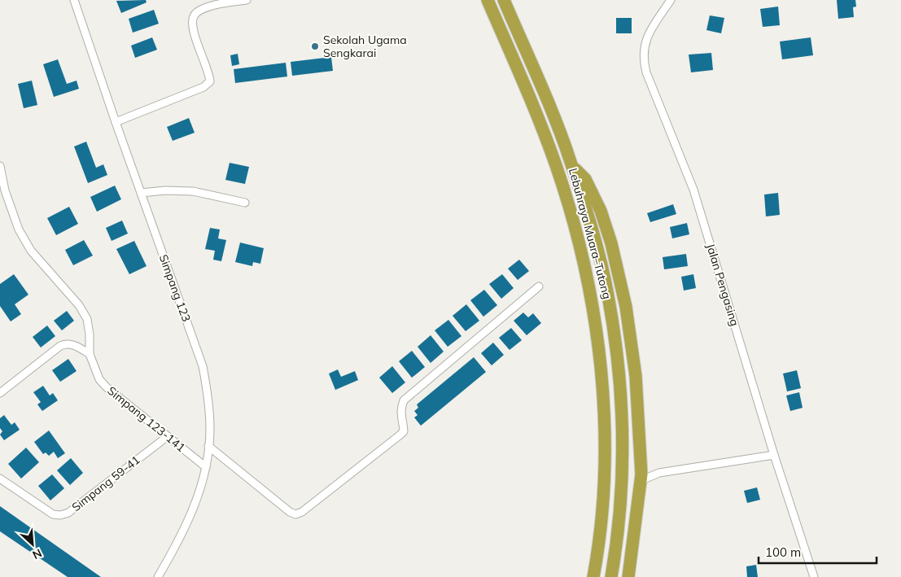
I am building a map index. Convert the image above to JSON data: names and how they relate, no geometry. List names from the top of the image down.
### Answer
{
  "streets": {
    "highway": ["Lebuhraya Muara–Tutong"],
    "street": [
      "Jalan Pengasing",
      "Simpang 123",
      "Simpang 123-141",
      "Simpang 59-41"
    ]
  },
  "crossings": [
    ["Simpang 123", "Simpang 123-141"],
    ["Simpang 123-141", "Simpang 59-41"]
  ],
  "places": ["Sekolah Ugama Sengkarai"],
  "scale_bar": "100 m",
  "north": "bottom right"
}
